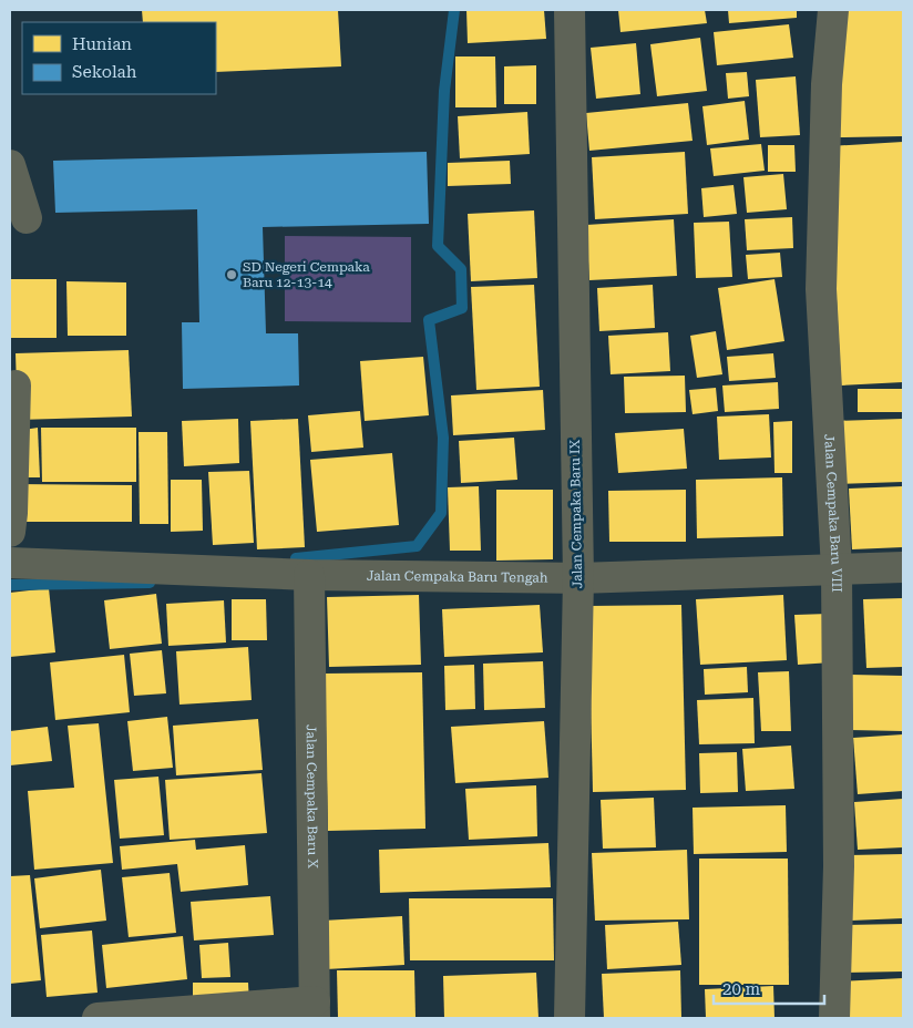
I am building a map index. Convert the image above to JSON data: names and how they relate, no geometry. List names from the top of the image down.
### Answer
{
  "streets": {
    "street": [
      "Jalan Cempaka Baru IX",
      "Jalan Cempaka Baru VIII",
      "Jalan Cempaka Baru Tengah",
      "Jalan Cempaka Baru X"
    ]
  },
  "crossings": [
    ["Jalan Cempaka Baru IX", "Jalan Cempaka Baru Tengah"],
    ["Jalan Cempaka Baru VIII", "Jalan Cempaka Baru Tengah"],
    ["Jalan Cempaka Baru Tengah", "Jalan Cempaka Baru X"]
  ],
  "places": ["SD Negeri Cempaka Baru 12-13-14"],
  "legend": ["Hunian", "Sekolah"],
  "scale_bar": "20 m"
}
